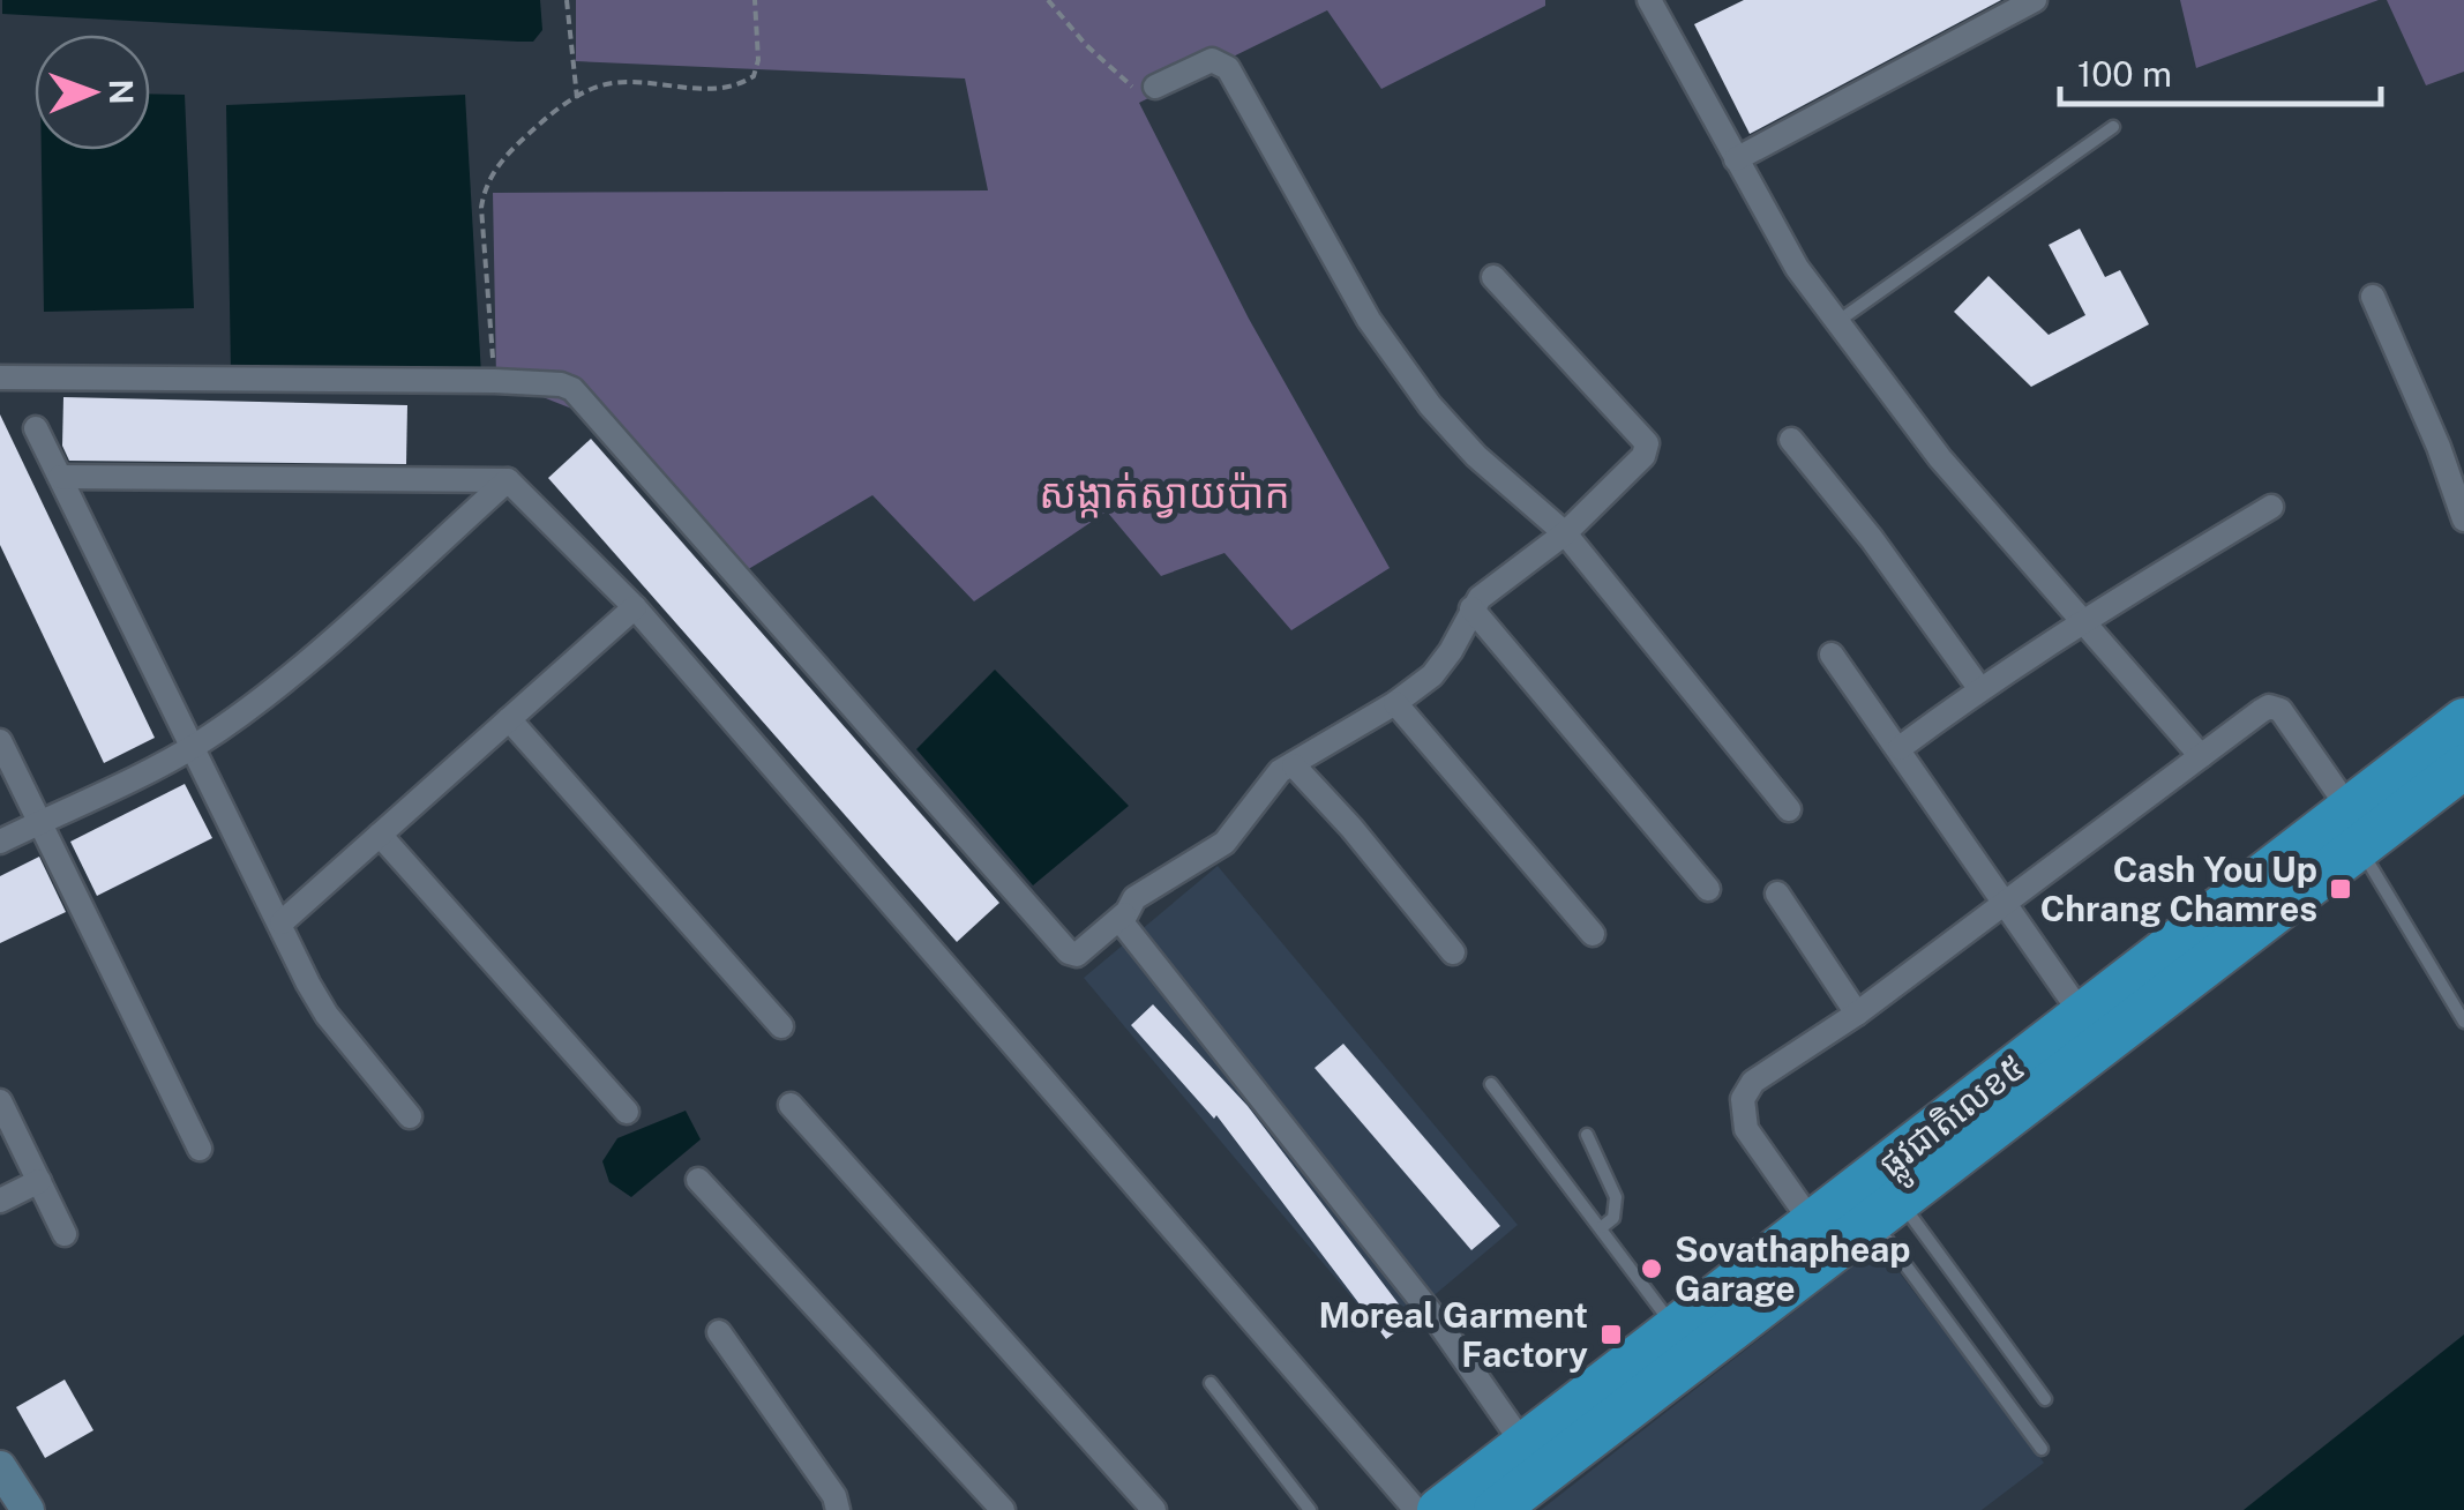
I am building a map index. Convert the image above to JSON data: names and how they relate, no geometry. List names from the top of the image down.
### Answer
{
  "streets": {
    "highway": ["ផ្លូវជាតិលេខ៥"]
  },
  "districts": ["សង្កាត់ស្វាយប៉ាក"],
  "places": {
    "transit": ["Cash You Up Chrang Chamres", "Moreal Garment Factory"],
    "other": ["Sovathapheap Garage"]
  },
  "scale_bar": "100 m",
  "north": "right"
}
